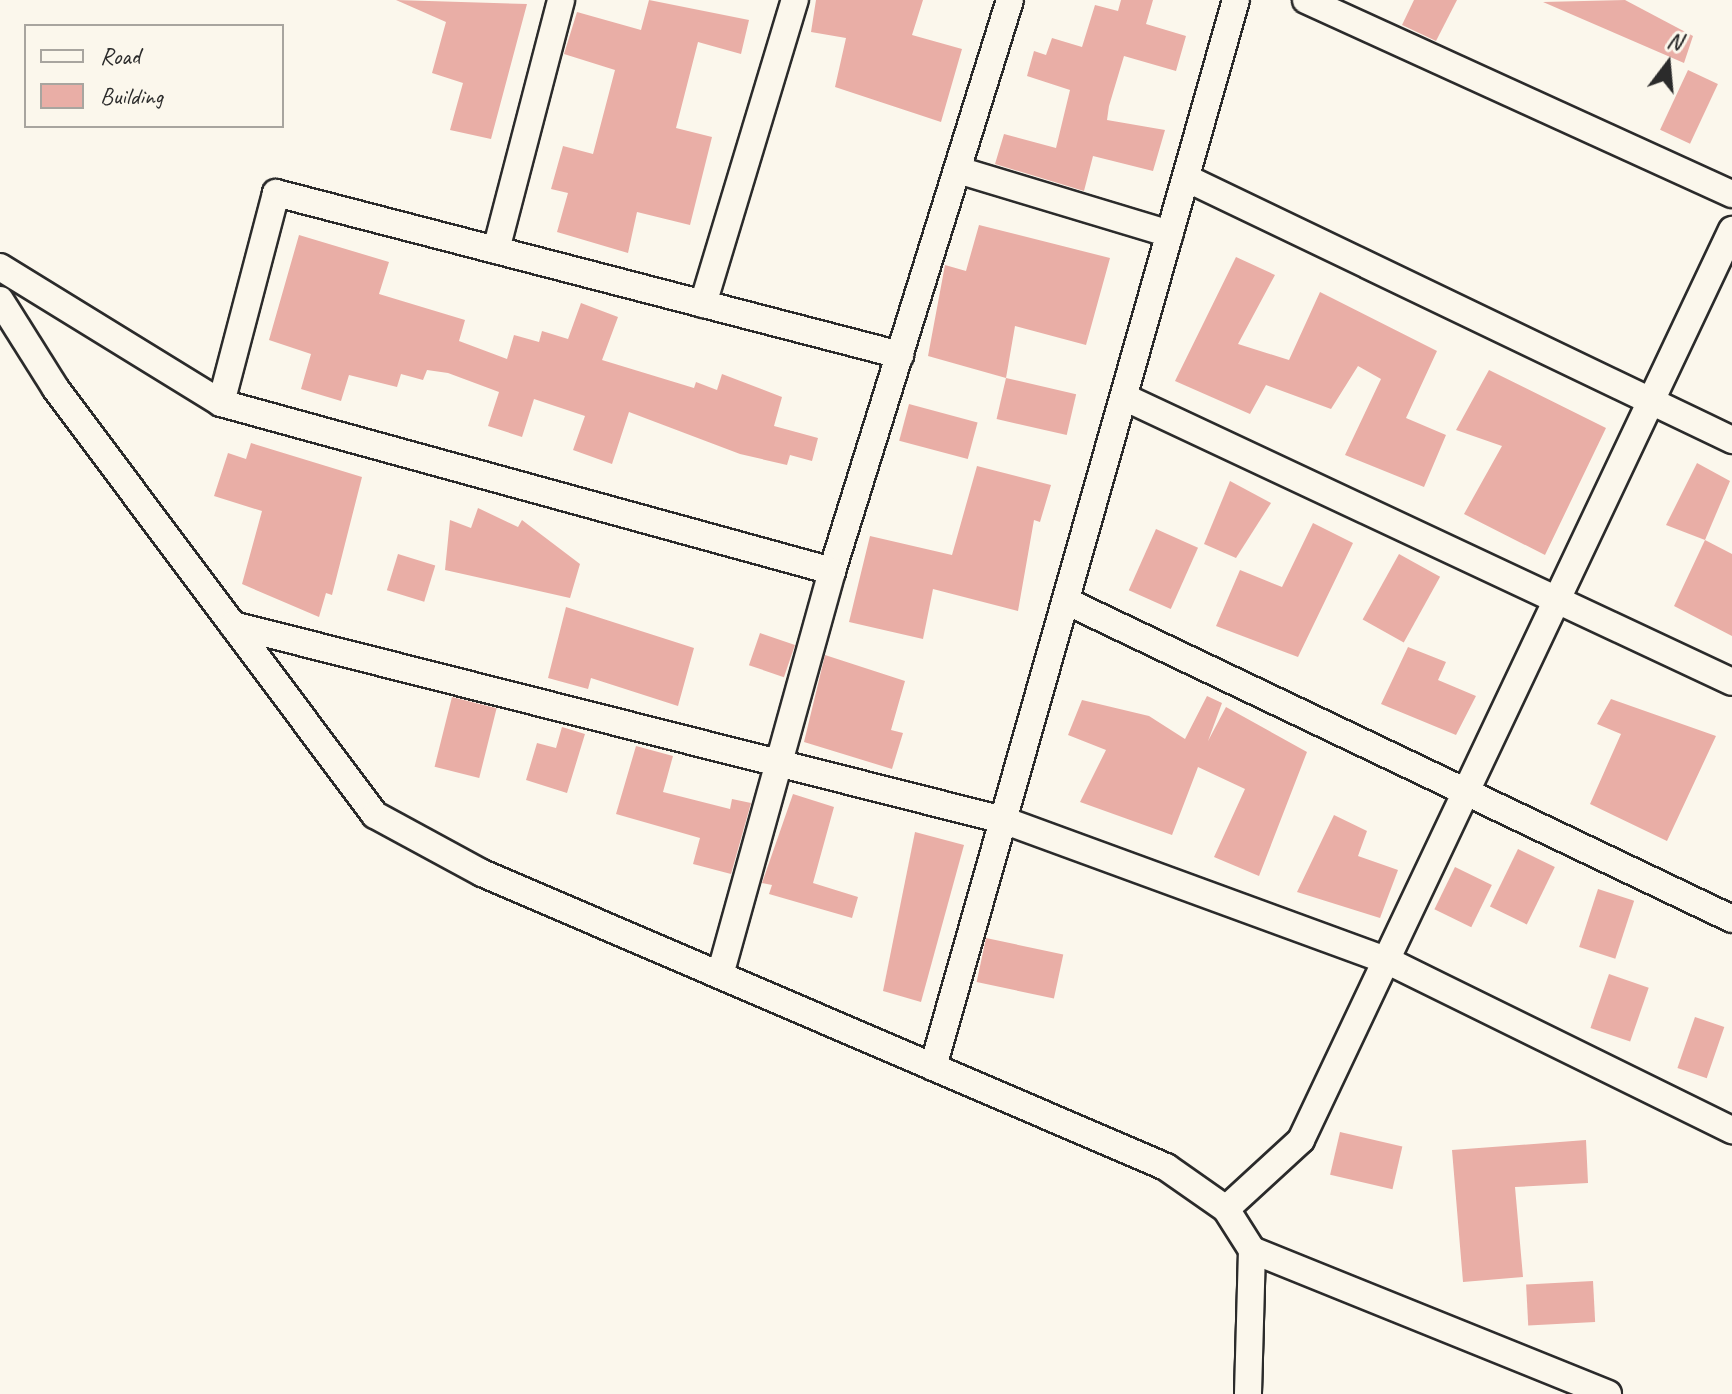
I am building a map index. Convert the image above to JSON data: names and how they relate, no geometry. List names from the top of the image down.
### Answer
{
  "legend": ["Road", "Building"],
  "north": "top"
}
